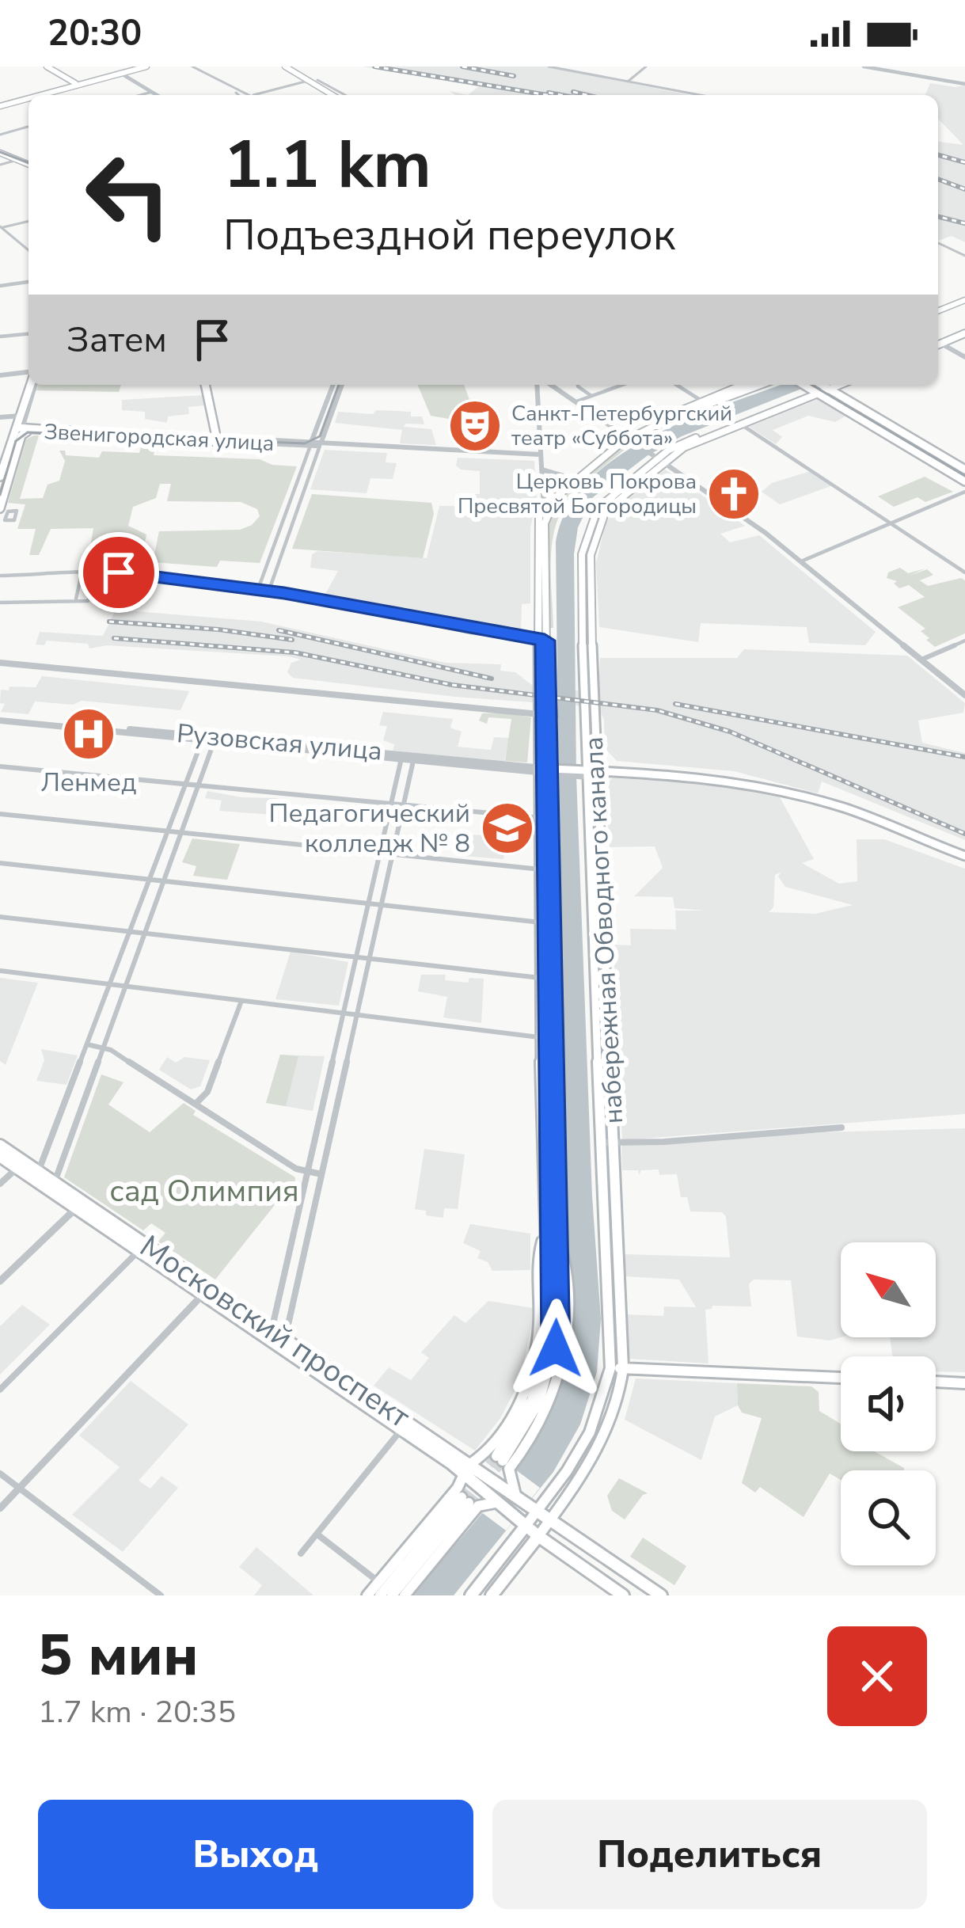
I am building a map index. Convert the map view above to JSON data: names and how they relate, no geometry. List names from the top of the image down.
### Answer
{
  "streets": {
    "main road": ["Звенигородская улица", "набережная Обводного канала", "Московский проспект"],
    "street": ["Рузовская улица"]
  },
  "crossings": [
    ["Рузовская улица", "набережная Обводного канала"],
    ["набережная Обводного канала", "Московский проспект"]
  ],
  "parks": ["сад Олимпия"],
  "places": {
    "theatre": ["Санкт-Петербургский театр «Суббота»"],
    "church": ["Церковь Покрова Пресвятой Богородицы"],
    "hospital": ["Ленмед"],
    "school or university": ["Педагогический колледж № 8"]
  },
  "north": "top left",
  "page": {
    "status": "20:30",
    "turn": ["1.1 km", "Подъездной переулок"],
    "then": "Затем",
    "heading": ["5 мин", "1.7 km · 20:35"],
    "buttons": ["Выход", "Поделиться"]
  }
}
